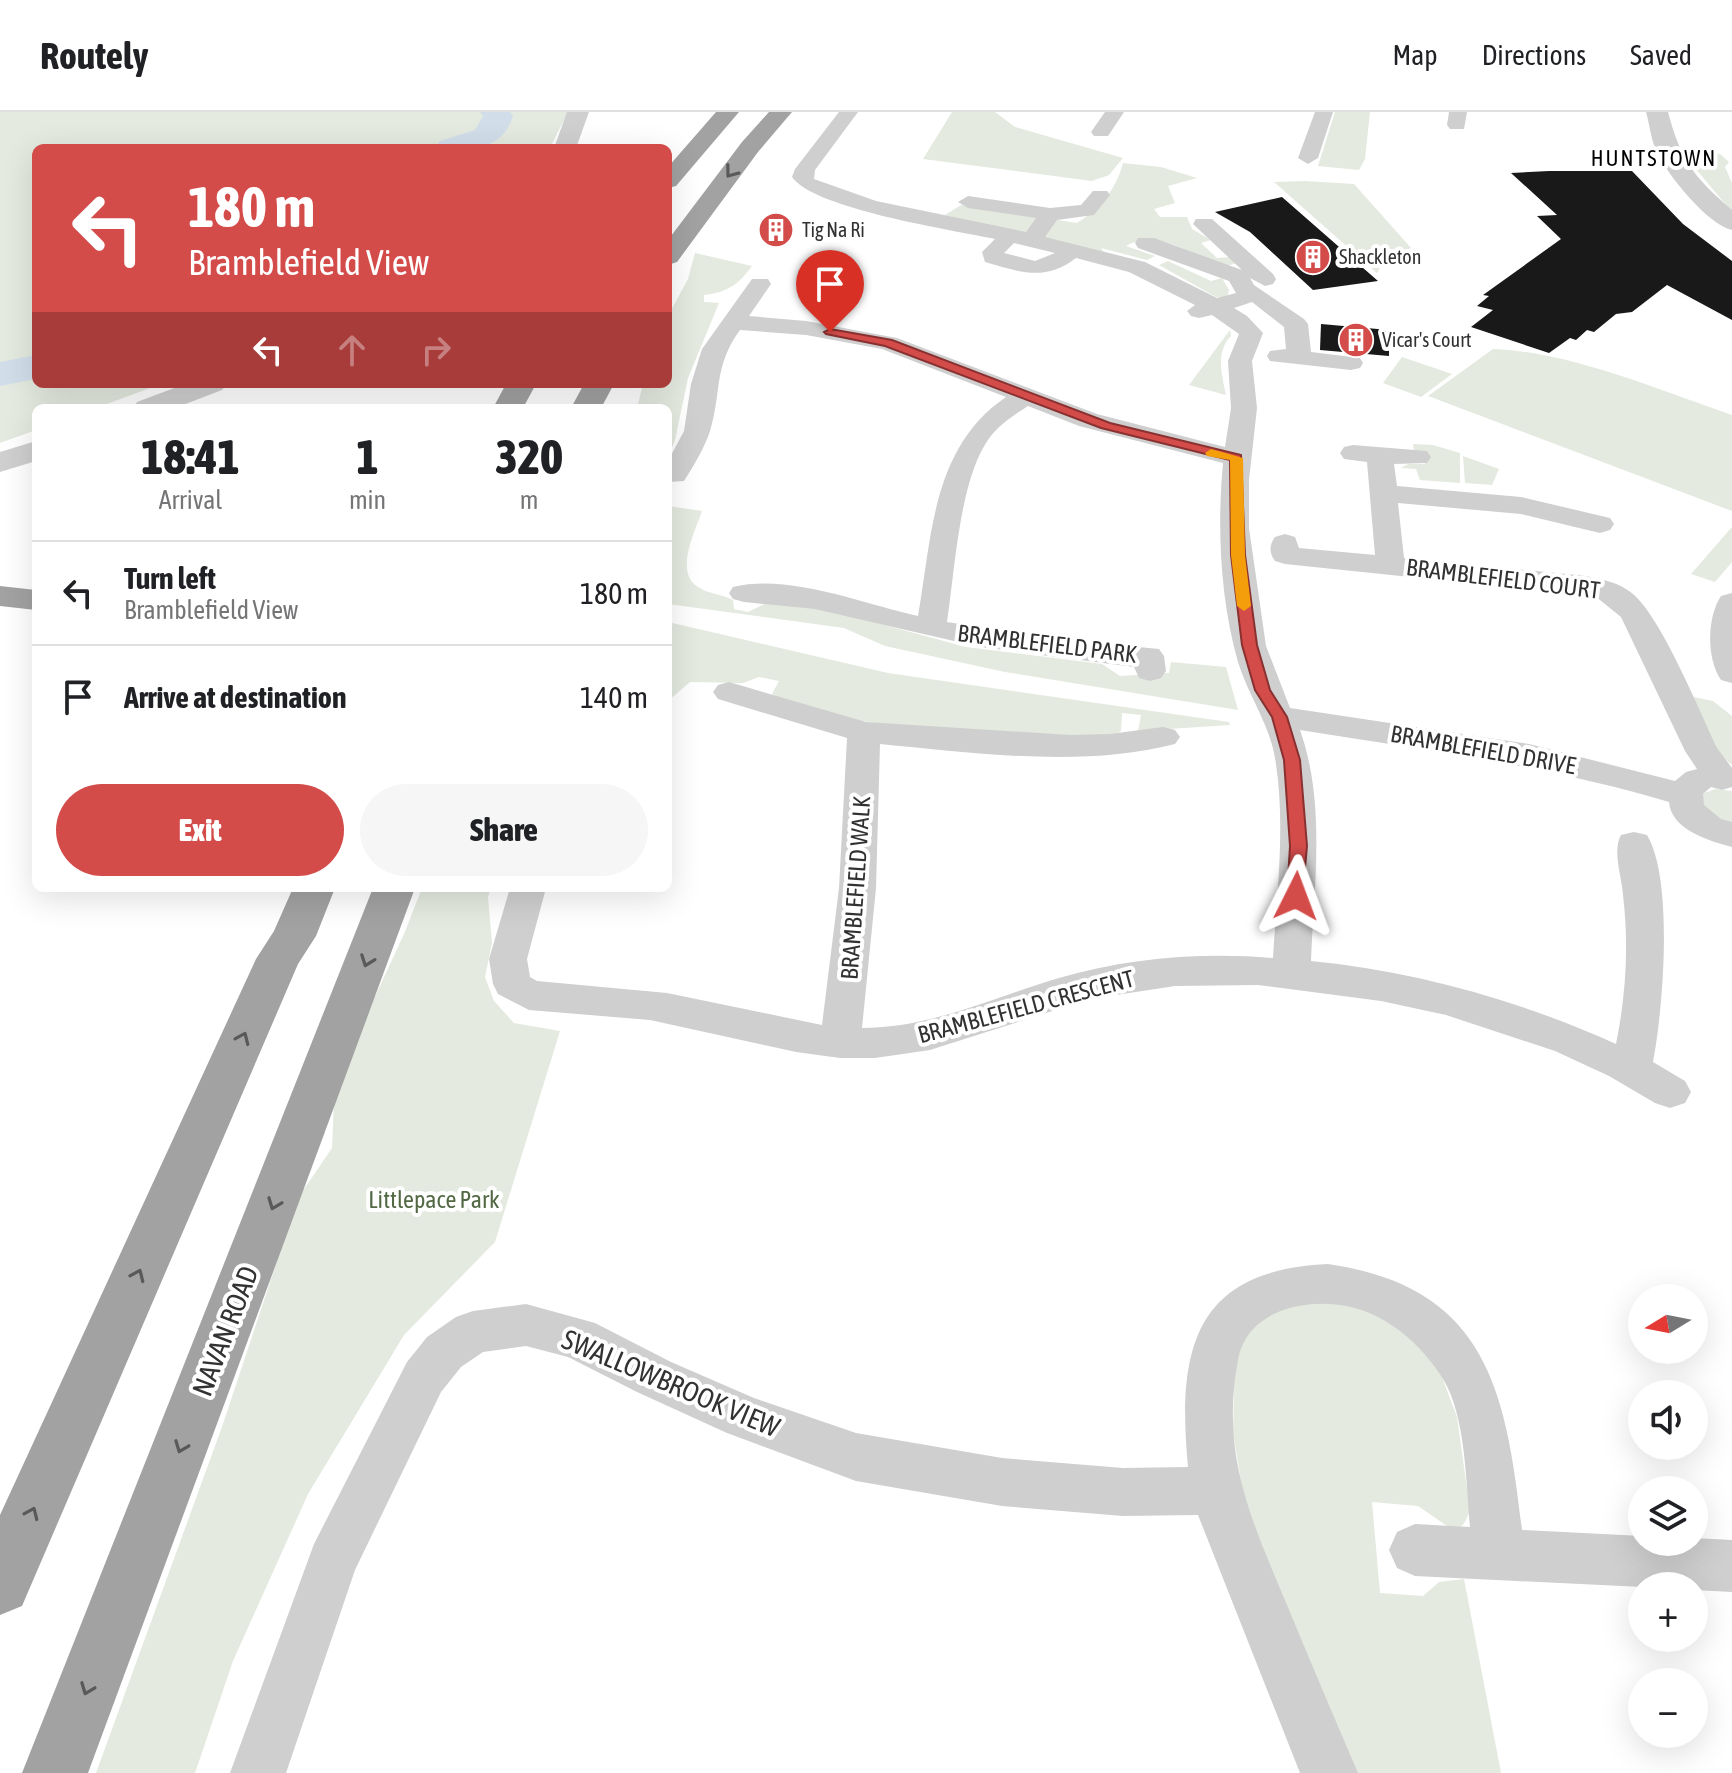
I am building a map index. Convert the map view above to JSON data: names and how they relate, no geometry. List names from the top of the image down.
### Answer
{
  "streets": {
    "highway": ["NAVAN ROAD"],
    "street": [
      "BRAMBLEFIELD COURT",
      "BRAMBLEFIELD PARK",
      "BRAMBLEFIELD DRIVE",
      "BRAMBLEFIELD WALK",
      "BRAMBLEFIELD CRESCENT",
      "SWALLOWBROOK VIEW"
    ]
  },
  "crossings": [
    ["BRAMBLEFIELD WALK", "BRAMBLEFIELD CRESCENT"]
  ],
  "districts": ["HUNTSTOWN"],
  "parks": ["Littlepace Park"],
  "places": {
    "building": ["Tig Na Ri", "Shackleton", "Vicar's Court"]
  },
  "north": "left",
  "page": {
    "header": "Routely",
    "nav": ["Map", "Directions", "Saved"],
    "turn": ["180 m", "Bramblefield View"],
    "eta": [
      "18:41",
      "Arrival",
      "1",
      "min",
      "320",
      "m"
    ],
    "list": [
      {
        "name": "Turn left",
        "note": "Bramblefield View",
        "value": "180 m"
      },
      {
        "name": "Arrive at destination",
        "value": "140 m"
      }
    ],
    "buttons": ["Exit", "Share"],
    "map_buttons": ["+", "−"]
  }
}
